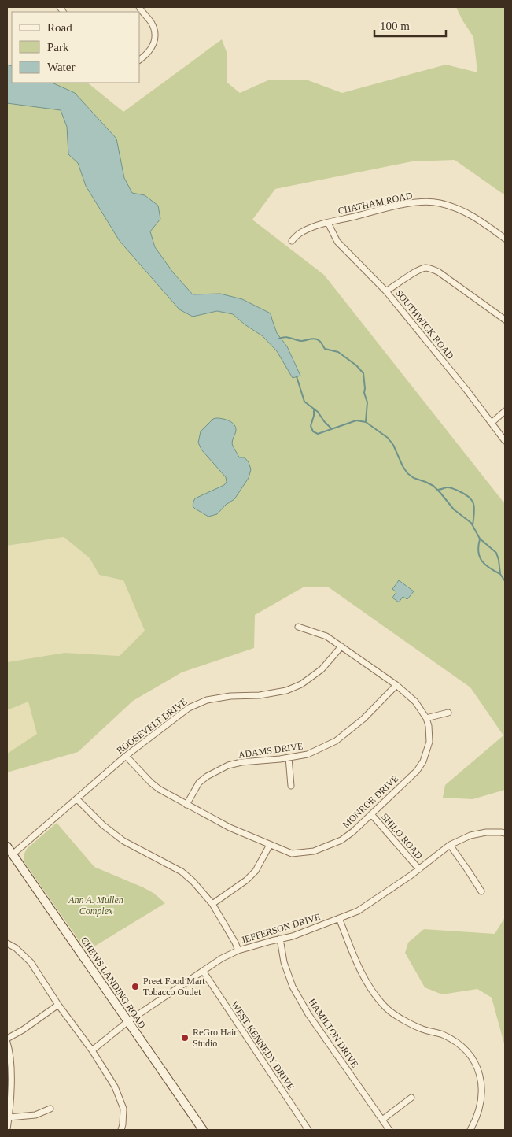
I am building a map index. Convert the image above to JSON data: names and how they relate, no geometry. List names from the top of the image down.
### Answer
{
  "streets": {
    "main road": ["CHEWS LANDING ROAD"],
    "street": [
      "CHATHAM ROAD",
      "SOUTHWICK ROAD",
      "ROOSEVELT DRIVE",
      "ADAMS DRIVE",
      "MONROE DRIVE",
      "SHILO ROAD",
      "JEFFERSON DRIVE",
      "HAMILTON DRIVE",
      "WEST KENNEDY DRIVE"
    ]
  },
  "crossings": [
    ["CHATHAM ROAD", "SOUTHWICK ROAD"],
    ["ROOSEVELT DRIVE", "MONROE DRIVE"],
    ["ROOSEVELT DRIVE", "CHEWS LANDING ROAD"],
    ["ADAMS DRIVE", "MONROE DRIVE"],
    ["MONROE DRIVE", "SHILO ROAD"],
    ["SHILO ROAD", "JEFFERSON DRIVE"],
    ["JEFFERSON DRIVE", "CHEWS LANDING ROAD"],
    ["JEFFERSON DRIVE", "HAMILTON DRIVE"],
    ["JEFFERSON DRIVE", "WEST KENNEDY DRIVE"]
  ],
  "parks": ["Ann A. Mullen Complex"],
  "places": ["Preet Food Mart Tobacco Outlet", "ReGro Hair Studio"],
  "legend": ["Road", "Park", "Water"],
  "scale_bar": "100 m"
}
